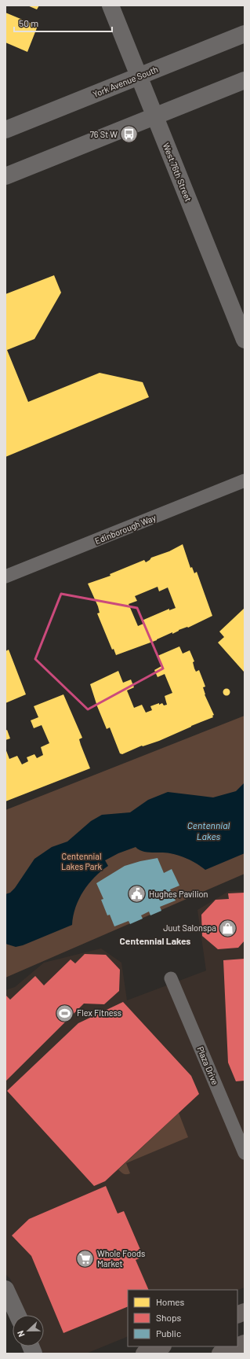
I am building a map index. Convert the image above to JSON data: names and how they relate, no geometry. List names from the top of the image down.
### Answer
{
  "streets": {
    "street": [
      "York Avenue South",
      "West 76th Street",
      "Edinborough Way",
      "Plaza Drive"
    ]
  },
  "crossings": [
    ["York Avenue South", "West 76th Street"]
  ],
  "districts": ["Centennial Lakes"],
  "water": ["Centennial Lakes"],
  "parks": ["Centennial Lakes Park"],
  "places": {
    "bus stop": ["76 St W"],
    "public building": ["Hughes Pavilion"],
    "shop": ["Juut Salonspa"],
    "sports": ["Flex Fitness"],
    "supermarket": ["Whole Foods Market"]
  },
  "legend": ["Homes", "Shops", "Public"],
  "scale_bar": "50 m",
  "north": "left"
}
